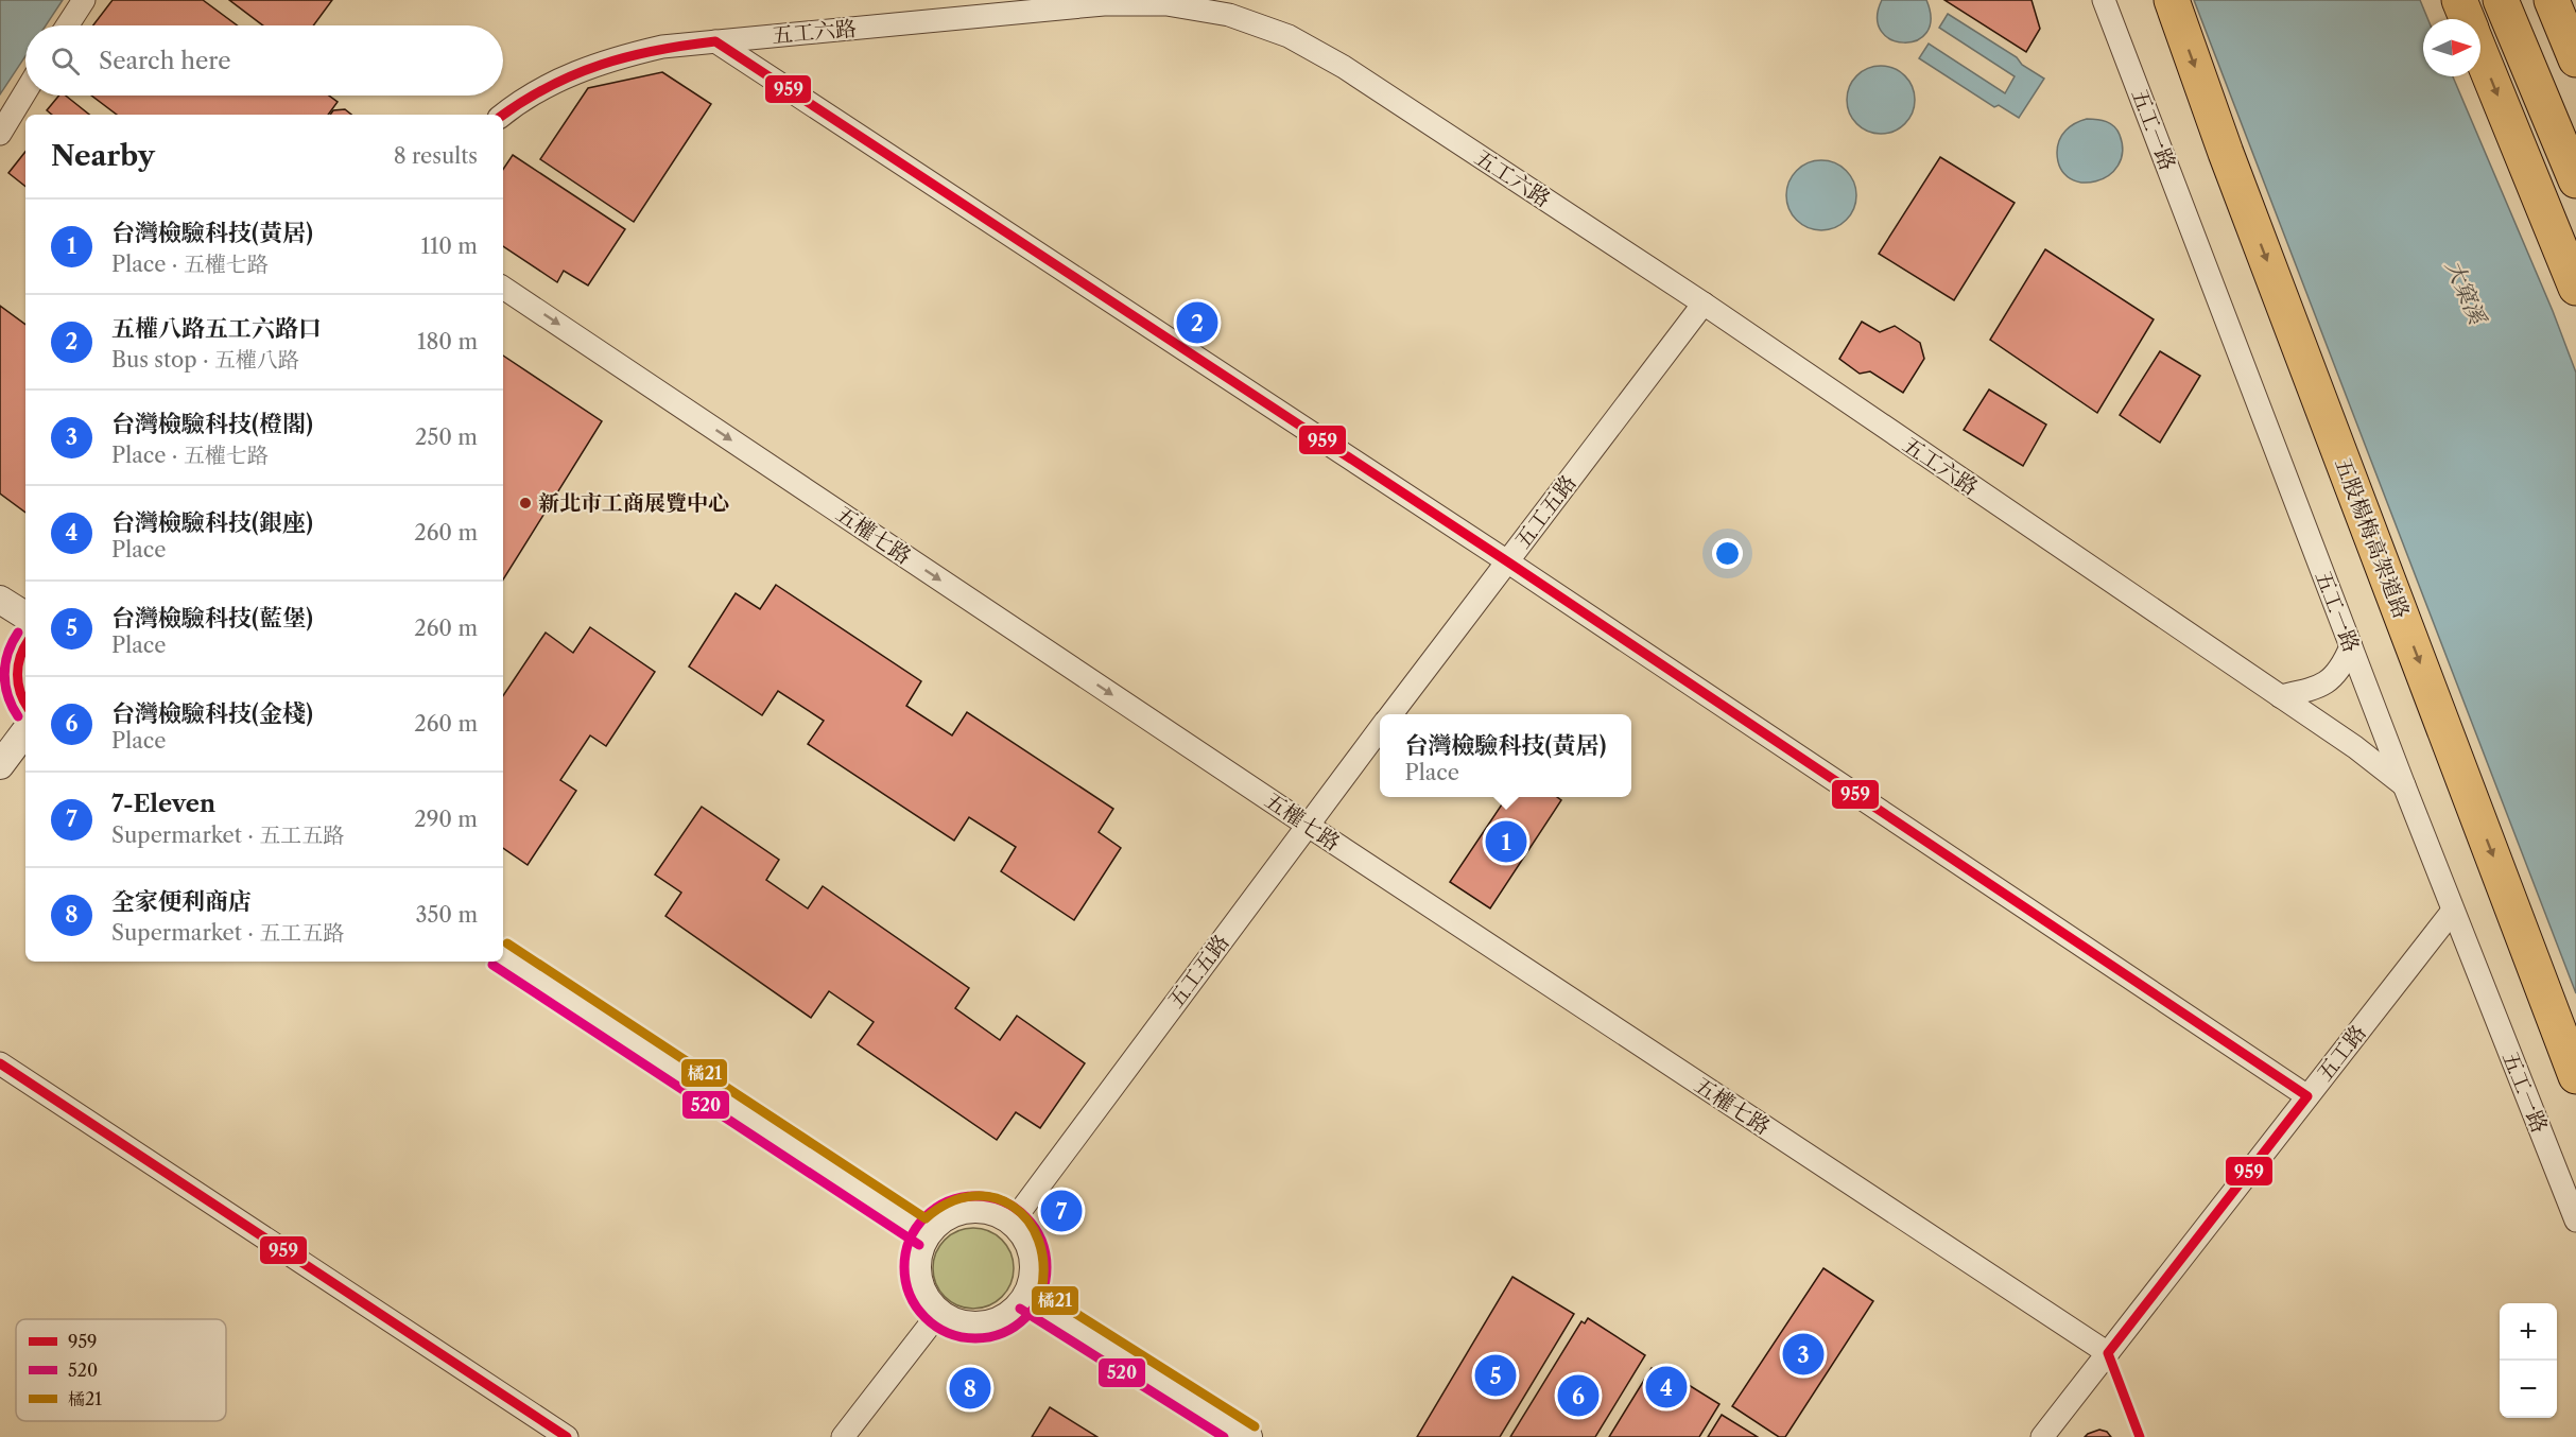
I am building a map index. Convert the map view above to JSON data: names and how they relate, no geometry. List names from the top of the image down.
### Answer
{
  "streets": {
    "highway": ["五股楊梅高架道路"],
    "street": [
      "五工六路",
      "五工一路",
      "五工五路",
      "五權七路",
      "五工路"
    ]
  },
  "crossings": [
    ["五工六路", "五工一路"],
    ["五工六路", "五工五路"],
    ["五工一路", "五工路"],
    ["五工五路", "五權七路"],
    ["五權七路", "五工路"]
  ],
  "one_way": ["五權七路"],
  "water": ["大窠溪"],
  "places": ["新北市工商展覽中心"],
  "lines": ["transit line 959", "transit line 520", "transit line 橘21"],
  "legend": ["959", "520", "橘21"],
  "north": "right",
  "page": {
    "search": "Search here",
    "heading": ["Nearby", "8 results"],
    "list": [
      {
        "mark": "1",
        "name": "台灣檢驗科技(黃居)",
        "note": "Place · 五權七路",
        "value": "110 m"
      },
      {
        "mark": "2",
        "name": "五權八路五工六路口",
        "note": "Bus stop · 五權八路",
        "value": "180 m"
      },
      {
        "mark": "3",
        "name": "台灣檢驗科技(橙閣)",
        "note": "Place · 五權七路",
        "value": "250 m"
      },
      {
        "mark": "4",
        "name": "台灣檢驗科技(銀座)",
        "note": "Place",
        "value": "260 m"
      },
      {
        "mark": "5",
        "name": "台灣檢驗科技(藍堡)",
        "note": "Place",
        "value": "260 m"
      },
      {
        "mark": "6",
        "name": "台灣檢驗科技(金棧)",
        "note": "Place",
        "value": "260 m"
      },
      {
        "mark": "7",
        "name": "7-Eleven",
        "note": "Supermarket · 五工五路",
        "value": "290 m"
      },
      {
        "mark": "8",
        "name": "全家便利商店",
        "note": "Supermarket · 五工五路",
        "value": "350 m"
      }
    ],
    "pins": [
      "2",
      "1",
      "7",
      "3",
      "5",
      "4",
      "8",
      "6"
    ],
    "popup": ["台灣檢驗科技(黃居)", "Place"],
    "map_buttons": ["+", "−"]
  }
}
